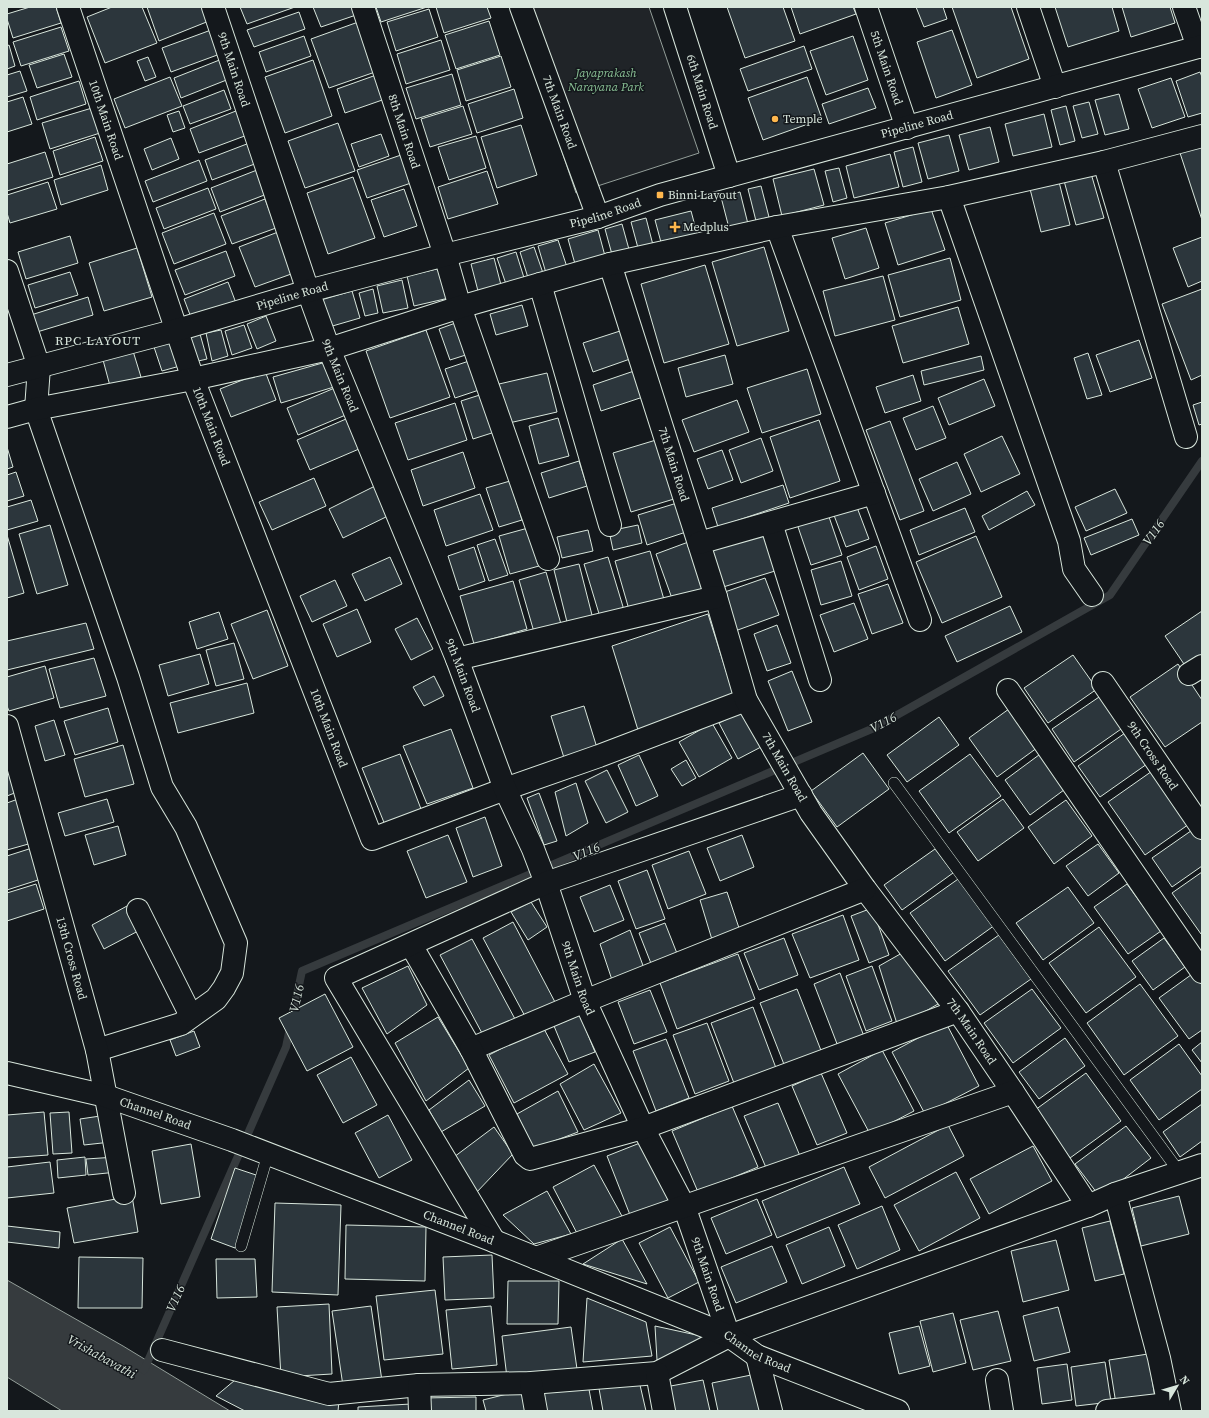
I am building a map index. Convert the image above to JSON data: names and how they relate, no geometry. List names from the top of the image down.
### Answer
{
  "streets": {
    "street": [
      "5th Main Road",
      "9th Main Road",
      "6th Main Road",
      "7th Main Road",
      "10th Main Road",
      "Pipeline Road",
      "8th Main Road",
      "9th Cross Road",
      "13th Cross Road",
      "Channel Road"
    ]
  },
  "crossings": [
    ["5th Main Road", "Pipeline Road"],
    ["9th Main Road", "10th Main Road"],
    ["9th Main Road", "Pipeline Road"],
    ["9th Main Road", "Channel Road"],
    ["6th Main Road", "Pipeline Road"],
    ["7th Main Road", "Pipeline Road"],
    ["10th Main Road", "Pipeline Road"],
    ["Pipeline Road", "8th Main Road"],
    ["13th Cross Road", "Channel Road"]
  ],
  "districts": ["RPC LAYOUT"],
  "water": ["V116", "Vrishabavathi"],
  "parks": ["Jayaprakash Narayana Park"],
  "places": {
    "other": ["Temple"],
    "transit": ["Binni Layout"],
    "health": ["Medplus"]
  },
  "north": "top right"
}
